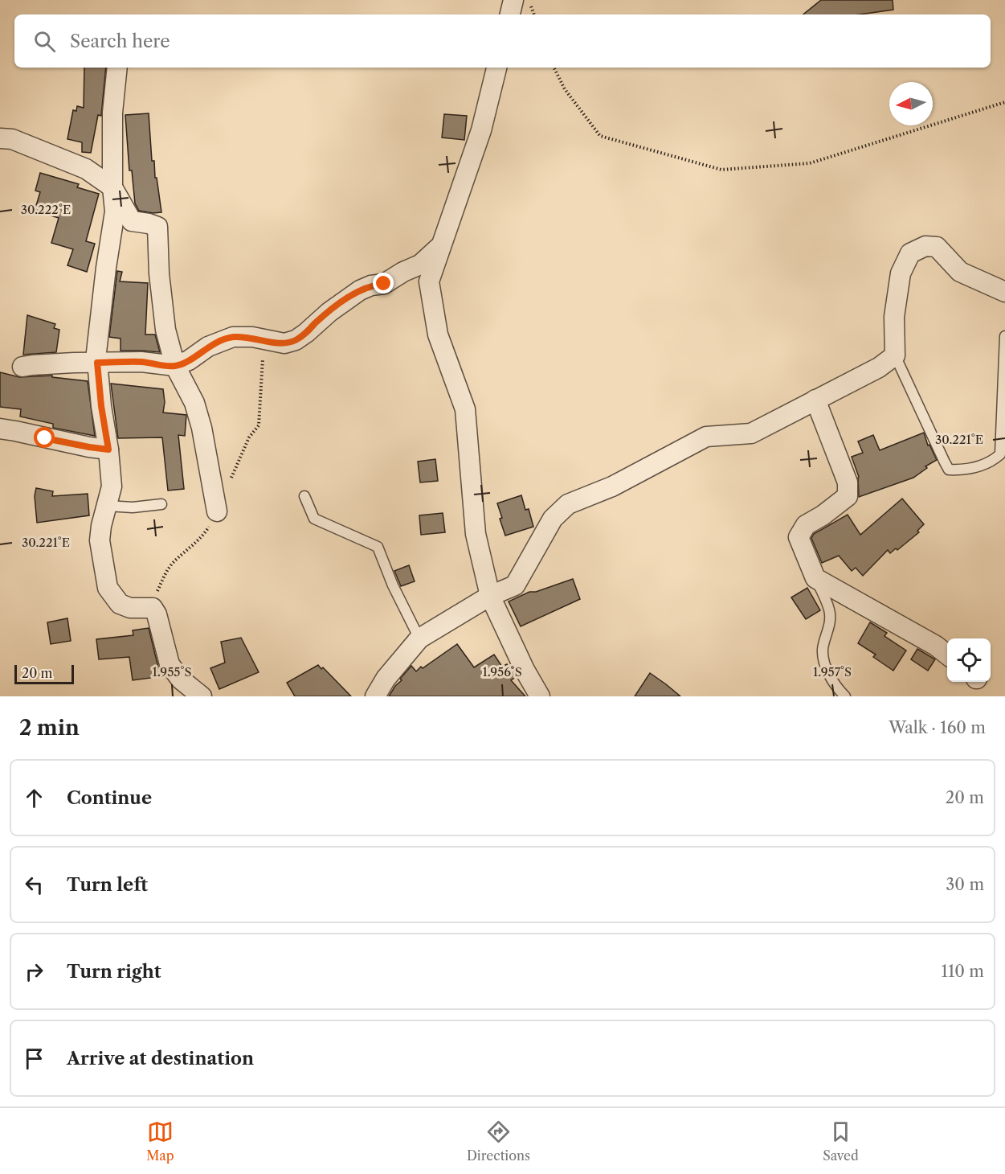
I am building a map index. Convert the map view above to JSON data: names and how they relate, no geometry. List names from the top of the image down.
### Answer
{
  "scale_bar": "20 m",
  "north": "left",
  "page": {
    "search": "Search here",
    "scale": "20 m",
    "heading": ["2 min", "Walk · 160 m"],
    "list": [
      ["Continue", "20 m"],
      ["Turn left", "30 m"],
      ["Turn right", "110 m"],
      "Arrive at destination"
    ],
    "nav": ["Map", "Directions", "Saved"]
  },
  "coordinates": [
    "30.222°E",
    "30.221°E",
    "1.955°S",
    "1.956°S",
    "1.957°S"
  ]
}
